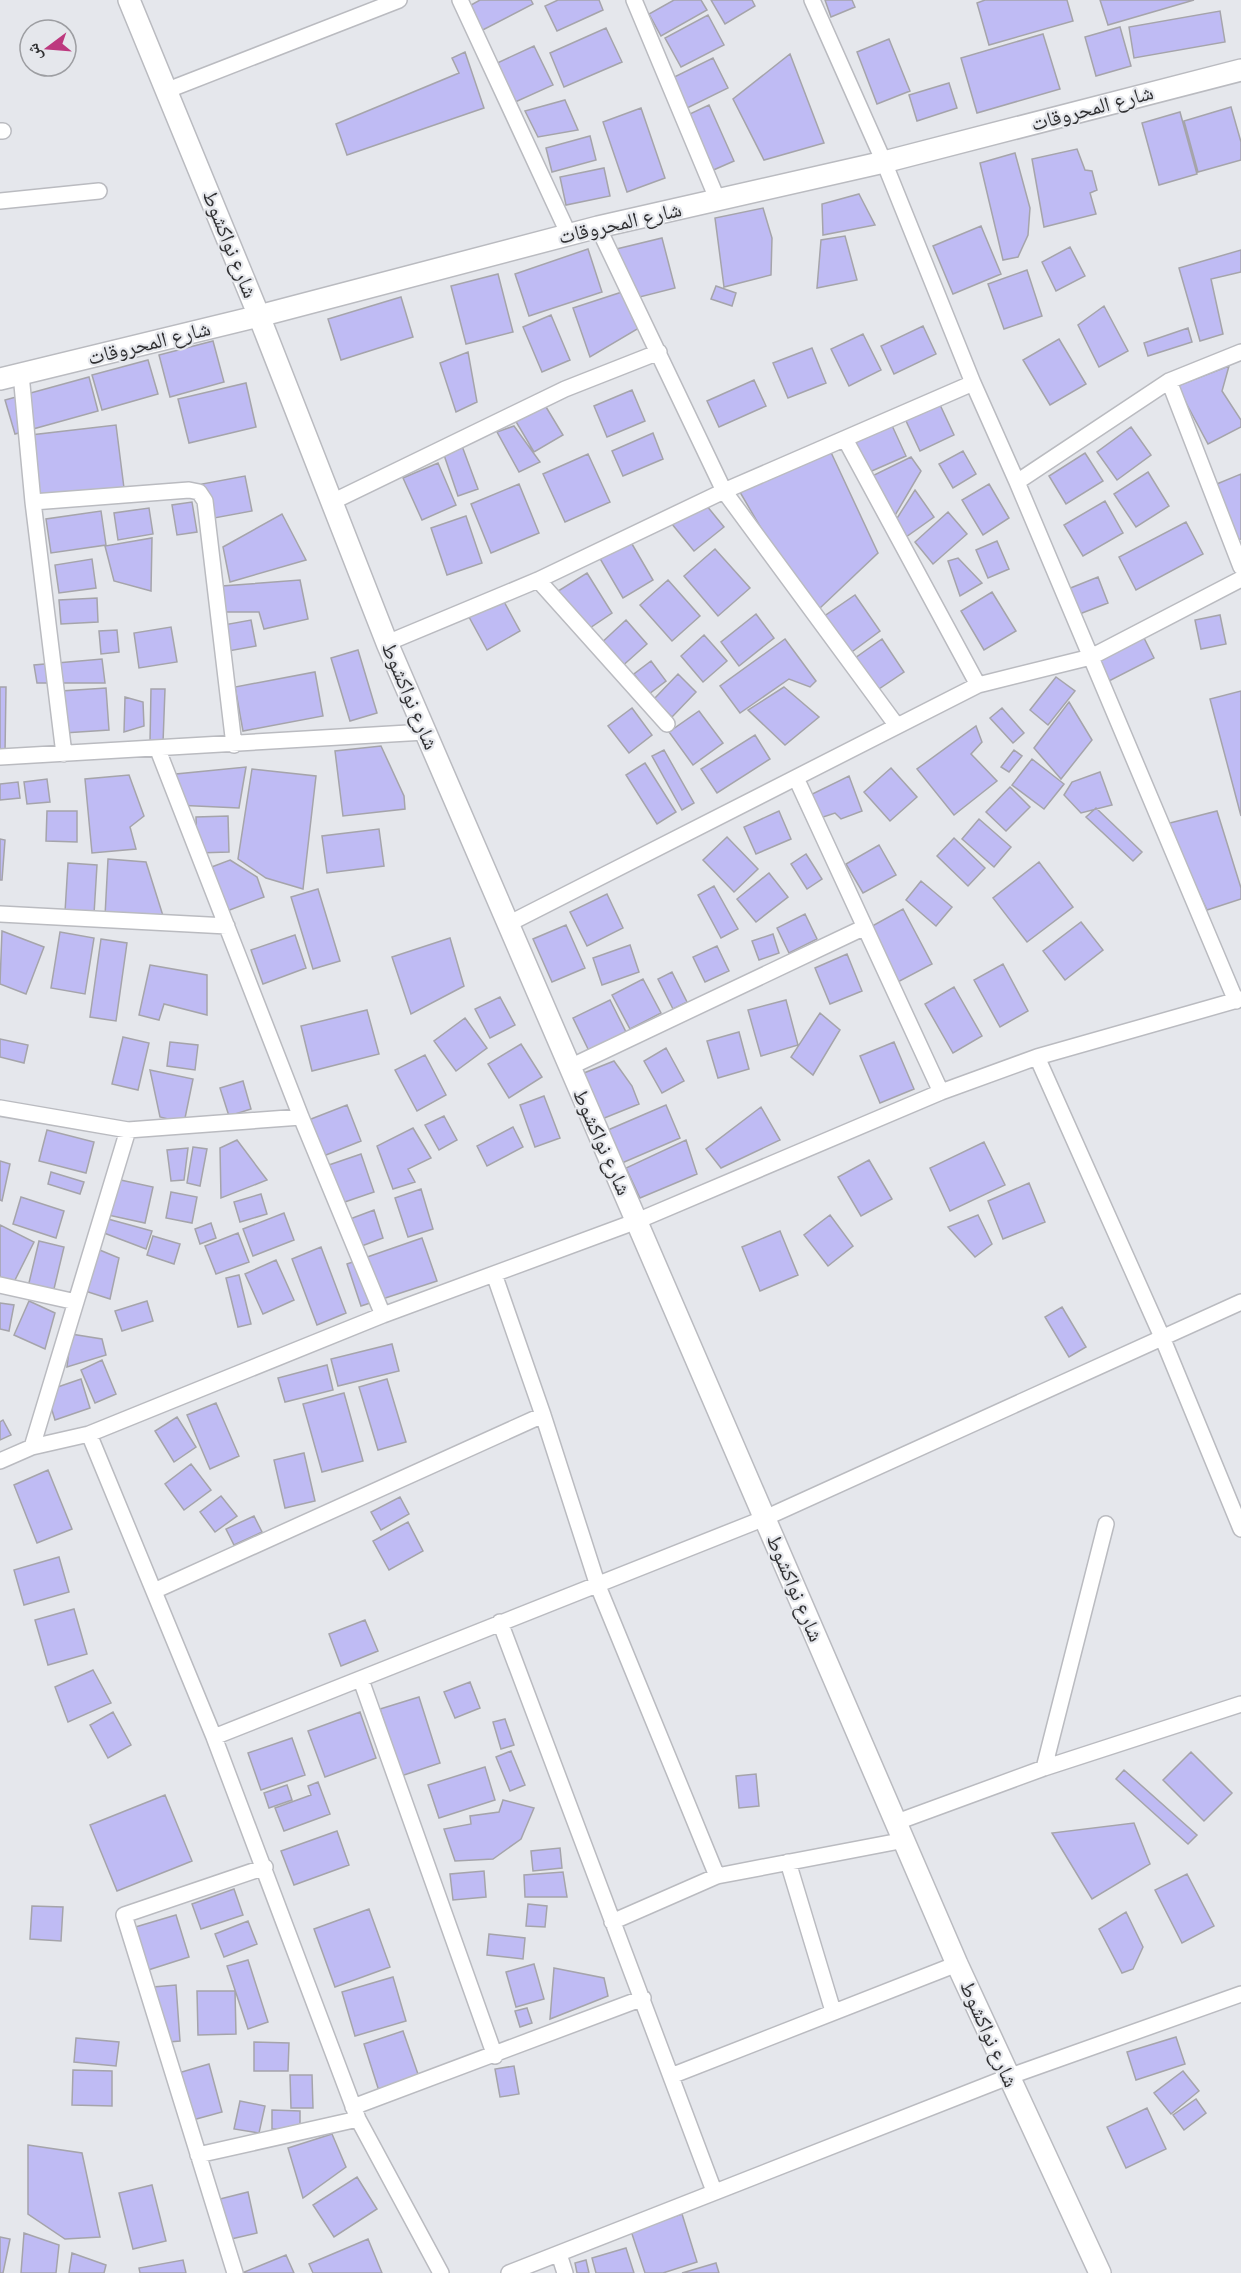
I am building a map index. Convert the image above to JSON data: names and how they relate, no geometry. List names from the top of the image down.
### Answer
{
  "streets": {
    "street": ["شارع المحروقات", "شارع نواكشوط"]
  },
  "crossings": [
    ["شارع المحروقات", "شارع نواكشوط"]
  ],
  "north": "left"
}
